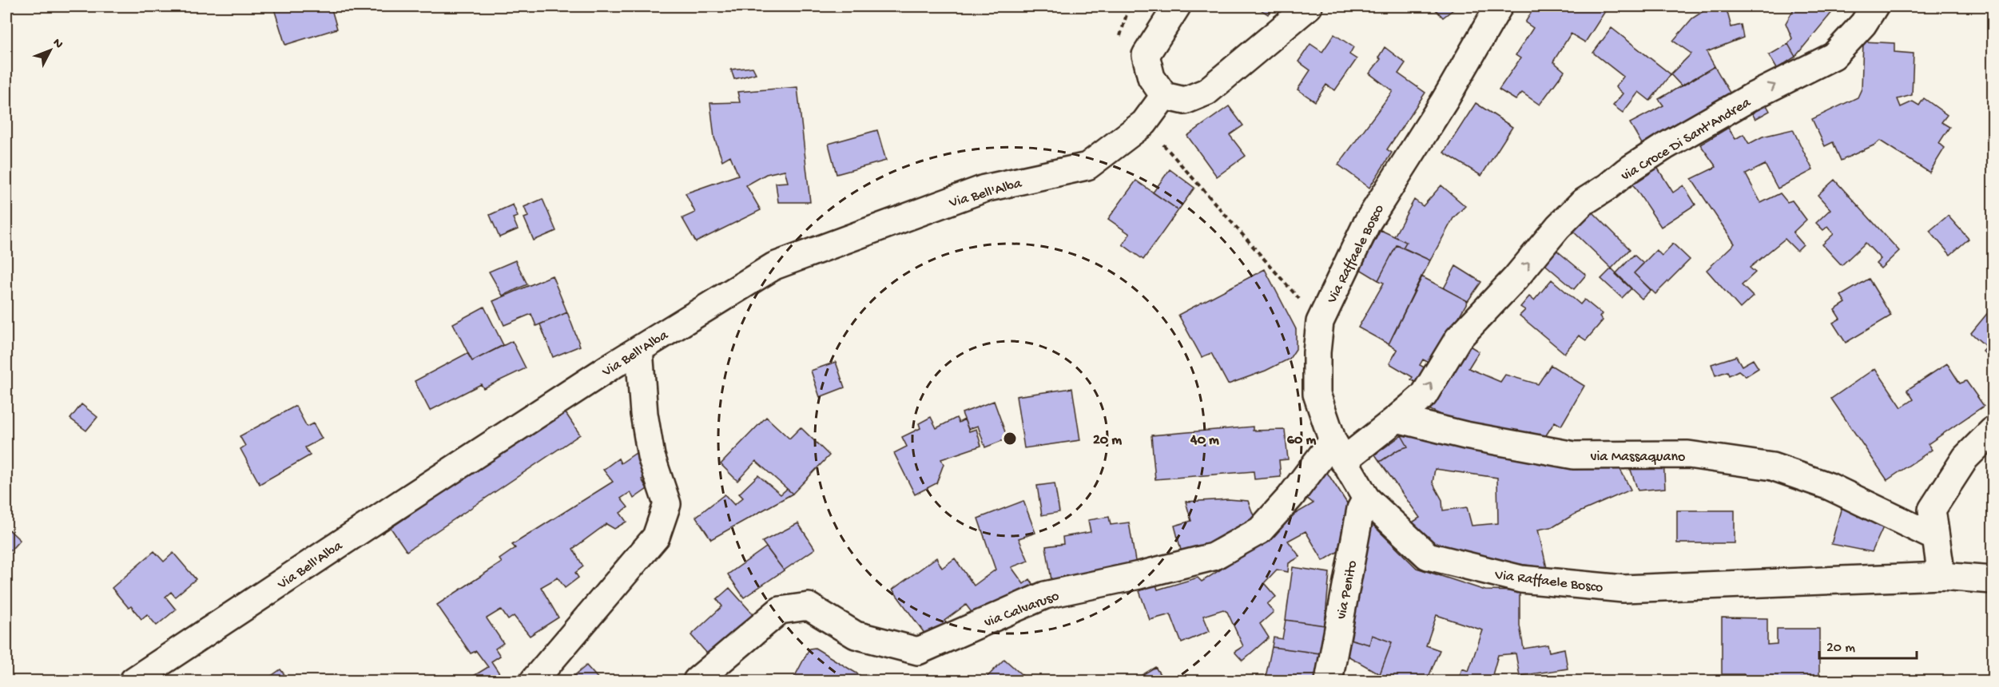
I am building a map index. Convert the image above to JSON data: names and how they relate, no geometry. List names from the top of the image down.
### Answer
{
  "streets": {
    "street": [
      "via Croce Di Sant'Andrea",
      "Via Bell'Alba",
      "Via Raffaele Bosco",
      "via Massaquano",
      "via Penito",
      "via Calvaruso"
    ]
  },
  "crossings": [
    ["via Croce Di Sant'Andrea", "via Massaquano"],
    ["Via Raffaele Bosco", "via Penito"],
    ["Via Raffaele Bosco", "via Calvaruso"]
  ],
  "one_way": ["via Croce Di Sant'Andrea"],
  "scale_bar": "20 m",
  "north": "top right",
  "rings": ["20 m", "40 m", "60 m"]
}
